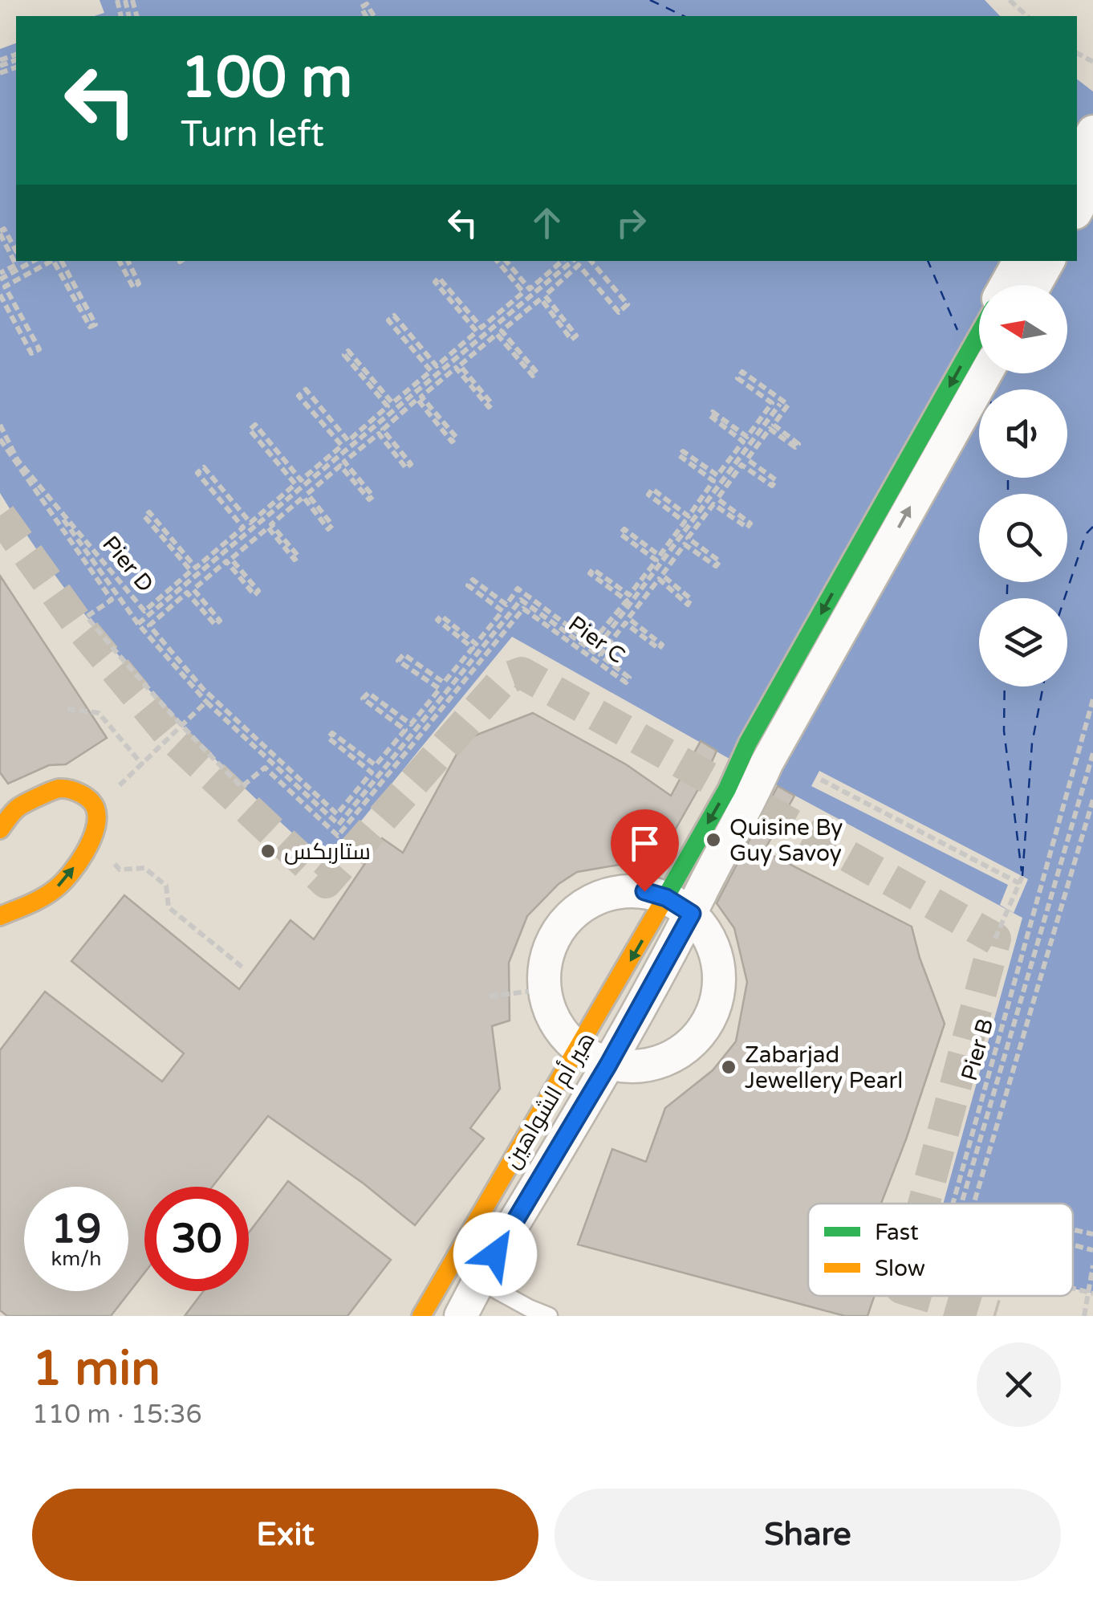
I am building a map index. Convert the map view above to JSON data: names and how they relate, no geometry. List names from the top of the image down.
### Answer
{
  "streets": {
    "street": ["هير أم الشواهين"],
    "path": ["Pier D", "Pier C", "Pier B"]
  },
  "crossings": [
    ["Pier D", "Pier C"]
  ],
  "places": ["Quisine By Guy Savoy", "ستاربكس", "Zabarjad Jewellery Pearl"],
  "legend": ["Fast", "Slow"],
  "north": "left",
  "page": {
    "turn": ["100 m", "Turn left"],
    "speed": "19 km/h",
    "limit": "30",
    "heading": ["1 min", "110 m · 15:36"],
    "buttons": ["Exit", "Share"]
  }
}
